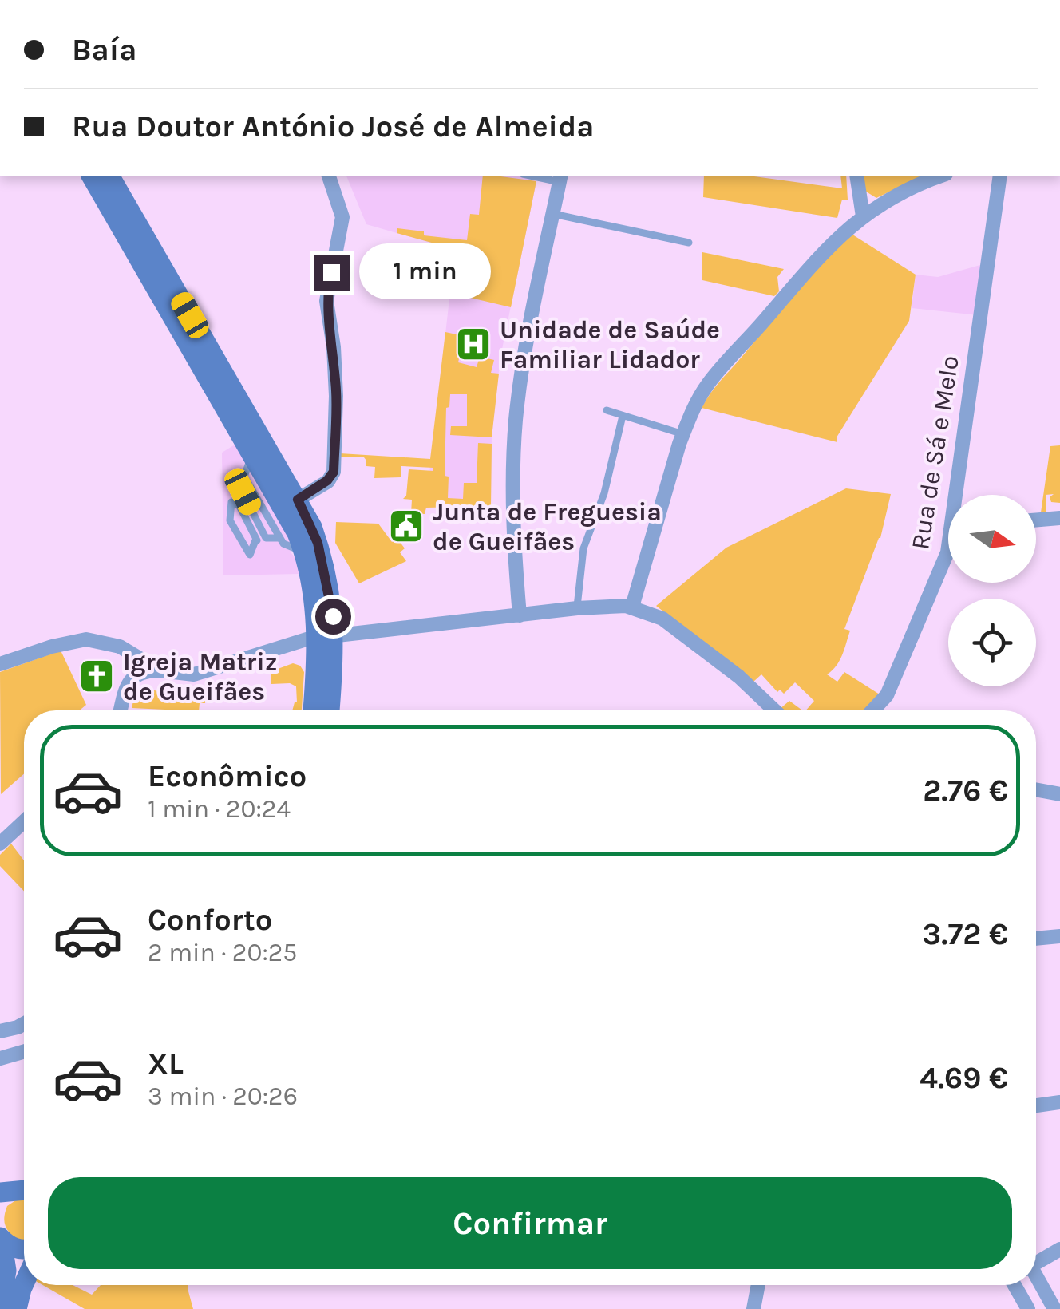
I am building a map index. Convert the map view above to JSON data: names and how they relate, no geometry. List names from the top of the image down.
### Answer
{
  "streets": {
    "street": ["Rua de Sá e Melo"]
  },
  "places": {
    "hospital": ["Unidade de Saúde Familiar Lidador"],
    "public building": ["Junta de Freguesia de Gueifães"],
    "church": ["Igreja Matriz de Gueifães"]
  },
  "north": "right",
  "page": {
    "banner": ["Baía", "Rua Doutor António José de Almeida"],
    "bubble": "1 min",
    "list": [
      {
        "name": "Econômico",
        "note": "1 min · 20:24",
        "value": "2.76 €"
      },
      {
        "name": "Conforto",
        "note": "2 min · 20:25",
        "value": "3.72 €"
      },
      {
        "name": "XL",
        "note": "3 min · 20:26",
        "value": "4.69 €"
      }
    ],
    "buttons": "Confirmar"
  }
}
